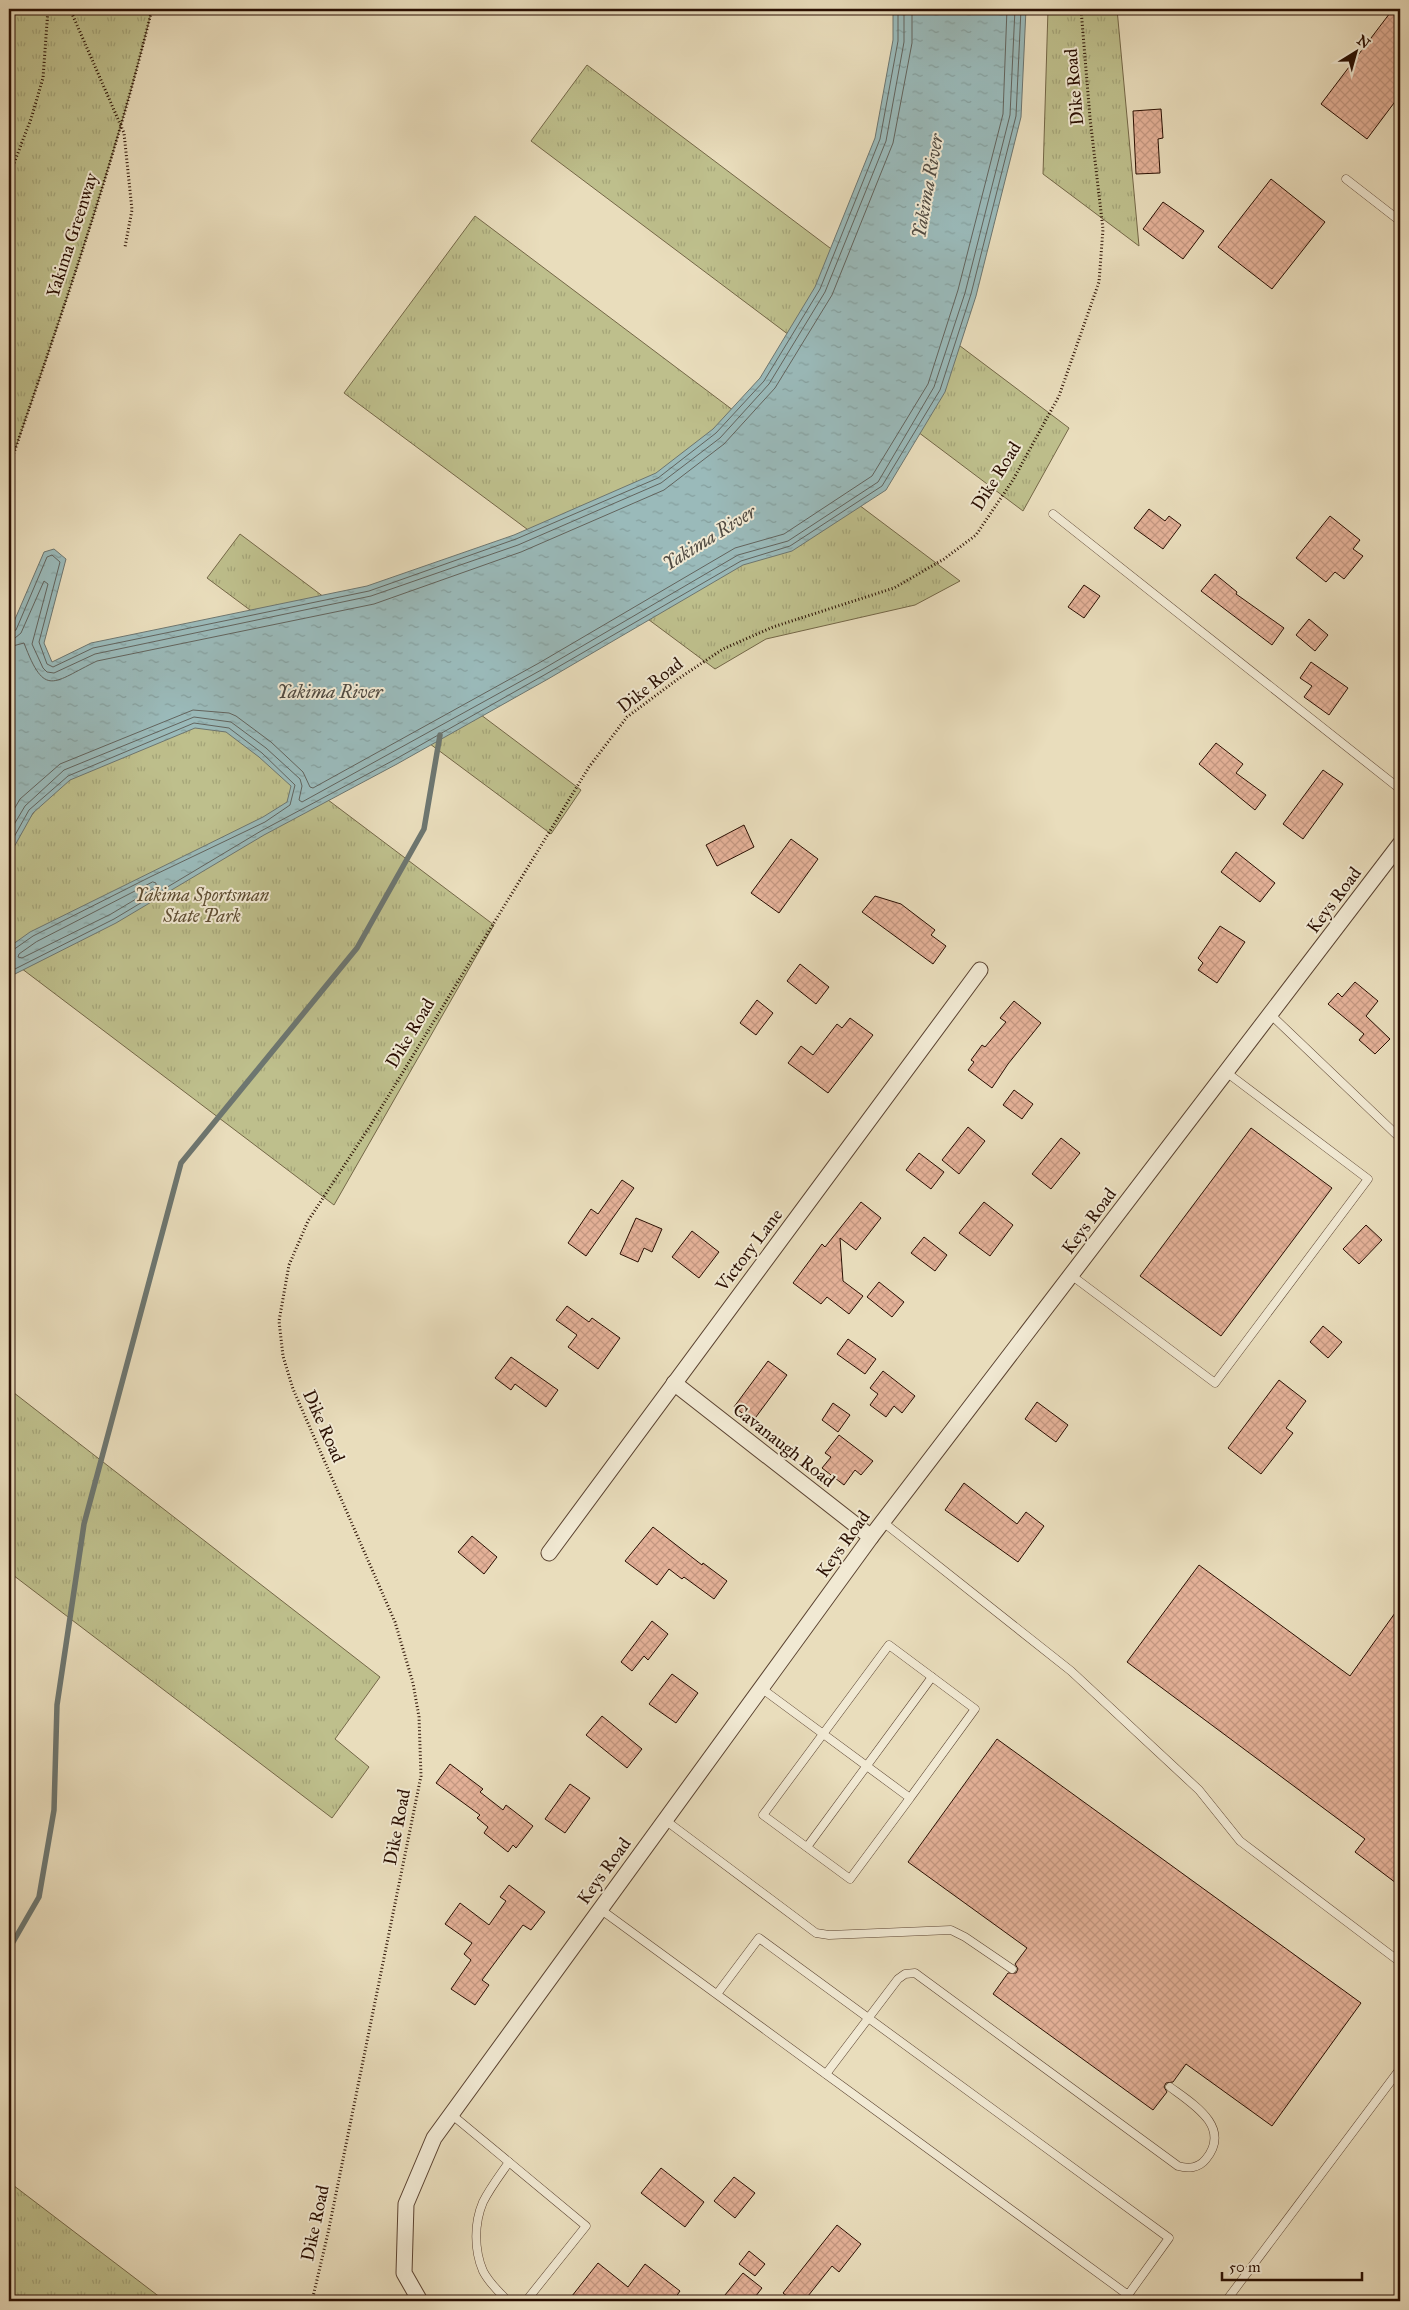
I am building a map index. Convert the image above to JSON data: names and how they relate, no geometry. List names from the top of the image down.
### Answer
{
  "streets": {
    "street": ["Keys Road", "Victory Lane", "Cavanaugh Road"],
    "path": ["Dike Road", "Yakima Greenway"]
  },
  "crossings": [
    ["Keys Road", "Cavanaugh Road"],
    ["Victory Lane", "Cavanaugh Road"]
  ],
  "water": ["Yakima River"],
  "parks": ["Yakima Sportsman State Park"],
  "scale_bar": "50 m",
  "north": "top right"
}
